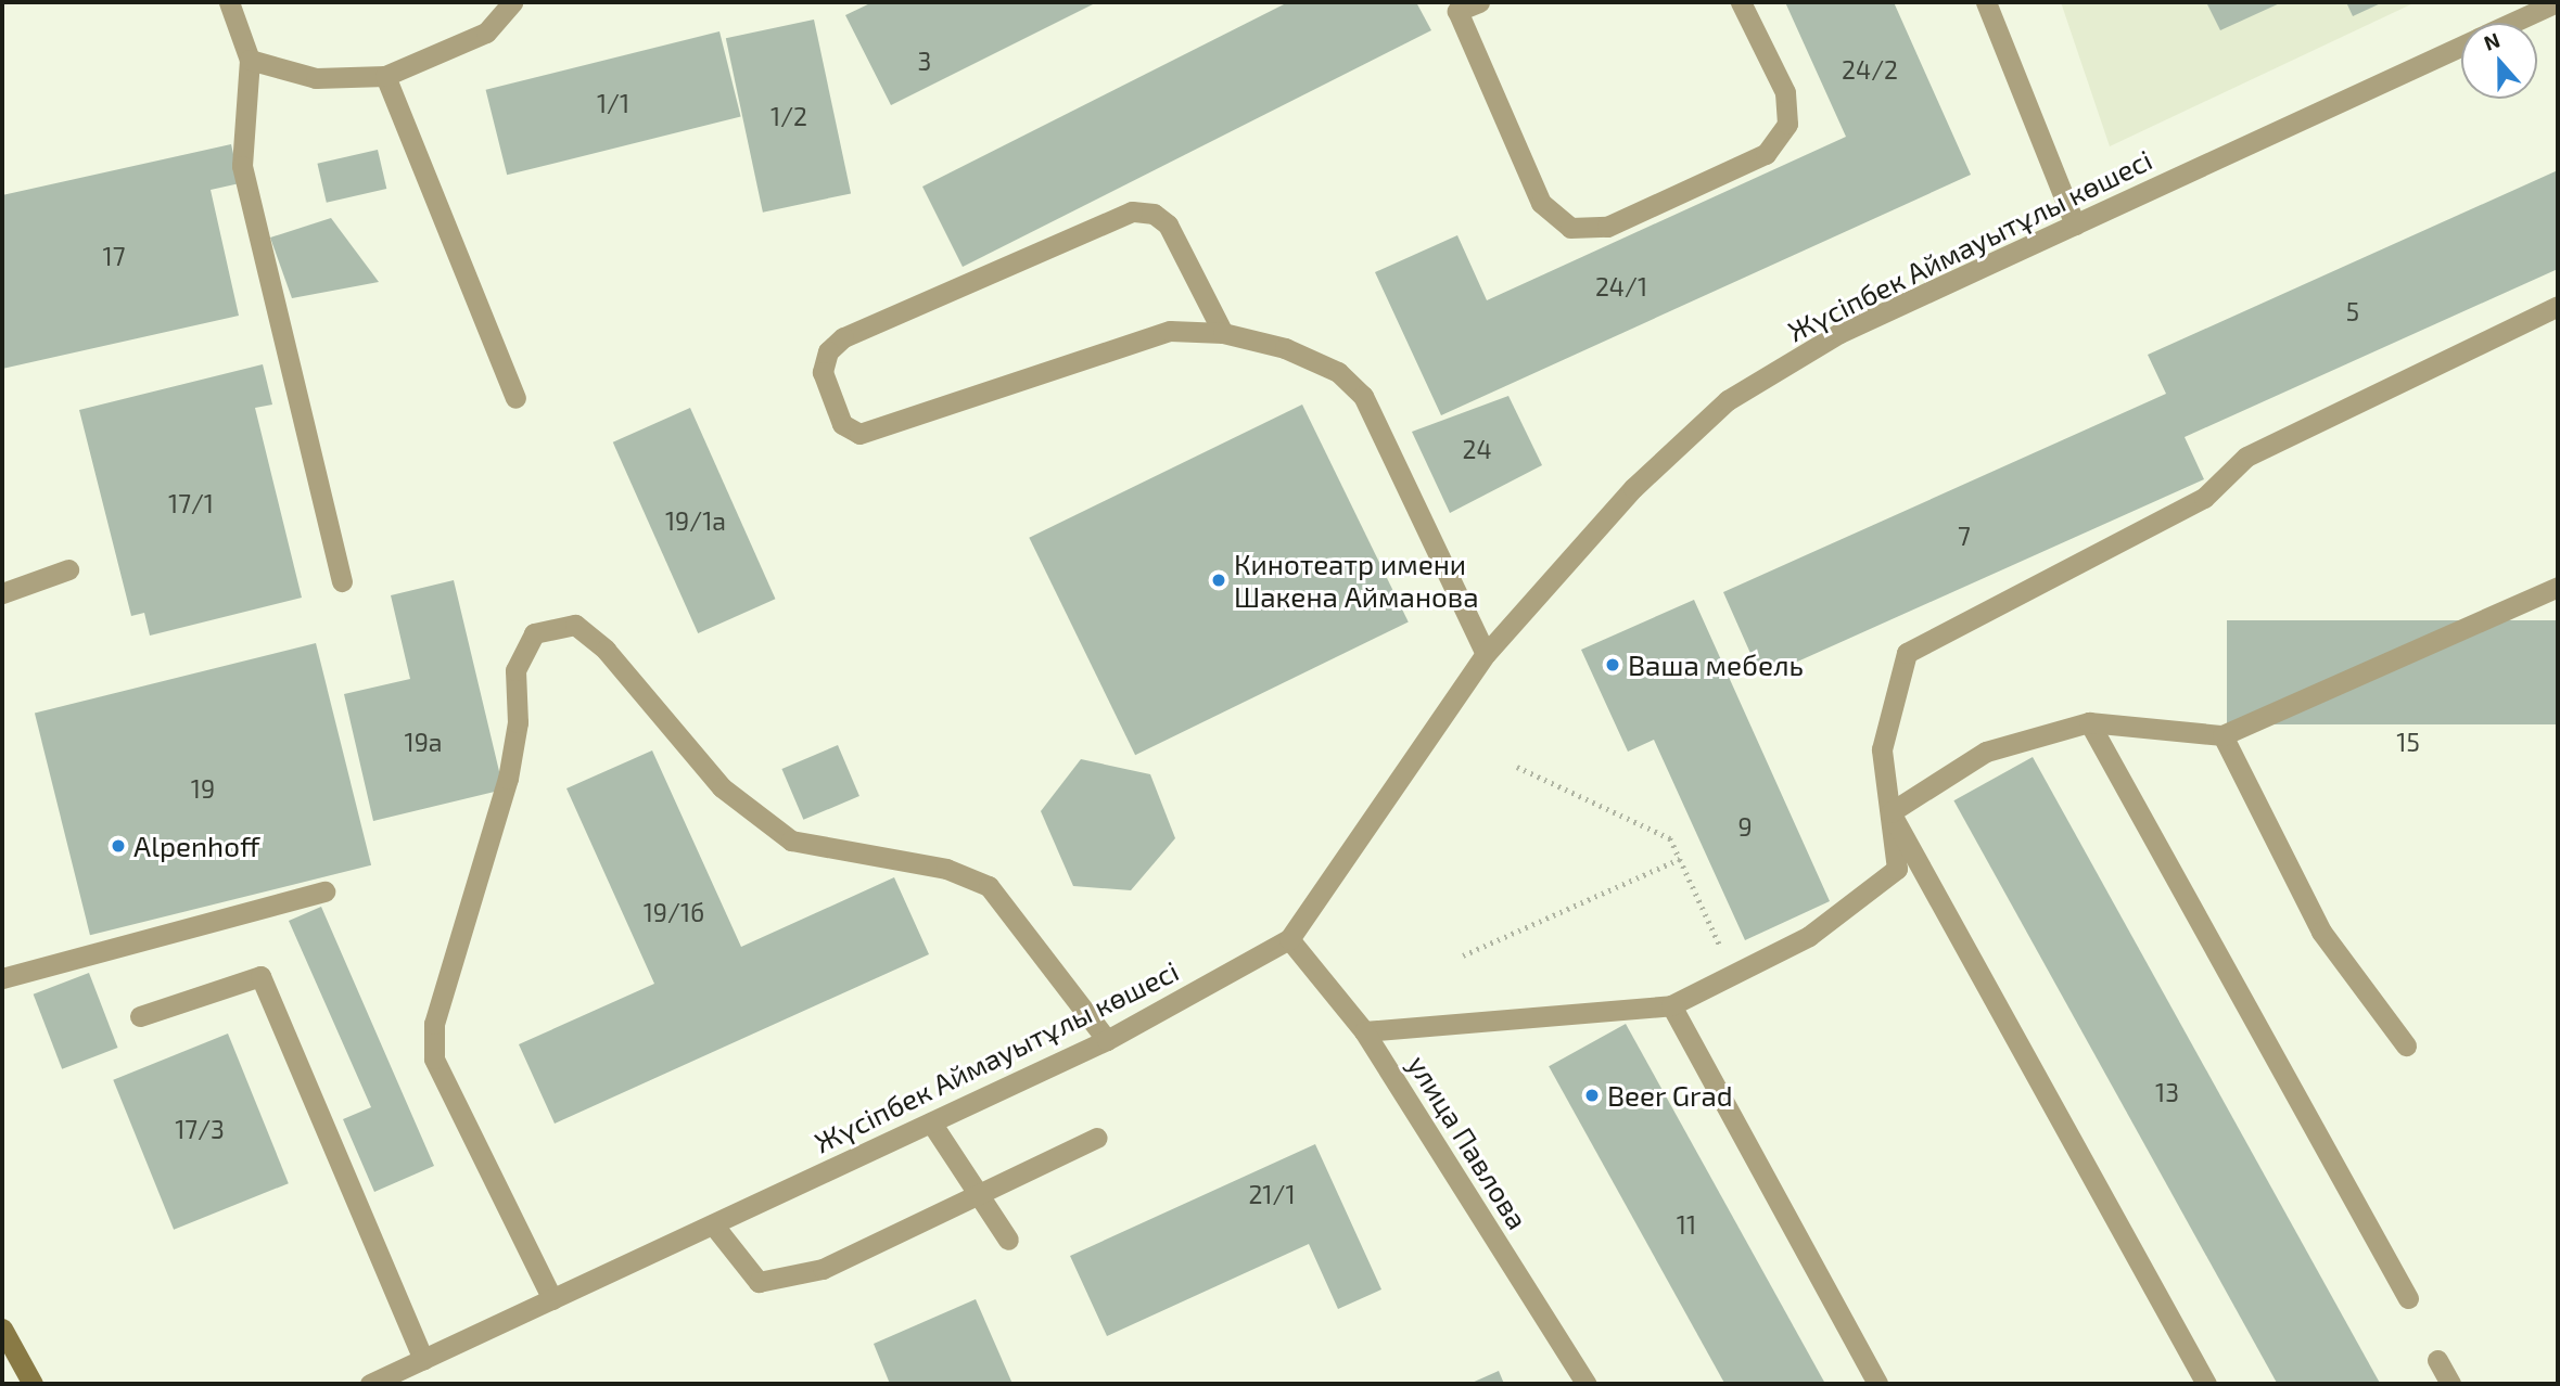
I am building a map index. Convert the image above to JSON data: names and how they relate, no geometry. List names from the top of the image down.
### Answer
{
  "streets": {
    "street": ["Жүсіпбек Аймауытұлы көшесі", "улица Павлова"]
  },
  "crossings": [
    ["Жүсіпбек Аймауытұлы көшесі", "улица Павлова"]
  ],
  "places": [
    "Кинотеатр имени Шакена Айманова",
    "Ваша мебель",
    "Alpenhoff",
    "Beer Grad"
  ],
  "house_numbers": [
    "3",
    "24/2",
    "1/1",
    "1/2",
    "17",
    "24/1",
    "5",
    "24",
    "17/1",
    "19/1а",
    "7",
    "19а",
    "15",
    "19",
    "9",
    "19/1б",
    "13",
    "17/3",
    "21/1",
    "11"
  ],
  "north": "top"
}
